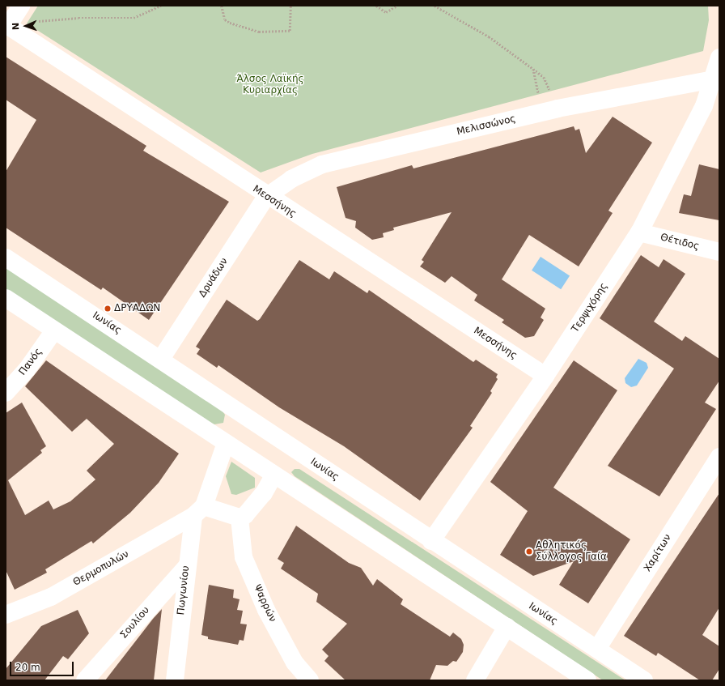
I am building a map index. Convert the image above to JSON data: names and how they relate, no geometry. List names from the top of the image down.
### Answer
{
  "streets": {
    "street": [
      "Μελισσώνος",
      "Μεσσήνης",
      "Θέτιδος",
      "Δρυάδων",
      "Τερψιχόρης",
      "Ιωνίας",
      "Πανός",
      "Χαρίτων",
      "Θερμοπυλών",
      "Πωγωνίου",
      "Ψαρρών",
      "Σουλίου"
    ]
  },
  "crossings": [
    ["Μελισσώνος", "Μεσσήνης"],
    ["Μελισσώνος", "Δρυάδων"],
    ["Μελισσώνος", "Τερψιχόρης"],
    ["Μεσσήνης", "Δρυάδων"],
    ["Μεσσήνης", "Τερψιχόρης"],
    ["Θέτιδος", "Τερψιχόρης"],
    ["Δρυάδων", "Ιωνίας"],
    ["Τερψιχόρης", "Ιωνίας"],
    ["Ιωνίας", "Χαρίτων"],
    ["Θερμοπυλών", "Πωγωνίου"],
    ["Πωγωνίου", "Σουλίου"]
  ],
  "parks": ["Άλσος Λαϊκής Κυριαρχίας"],
  "places": ["ΔΡΥΑΔΩΝ", "Αθλητικός Σύλλογος Γαία"],
  "scale_bar": "20 m",
  "north": "left"
}
